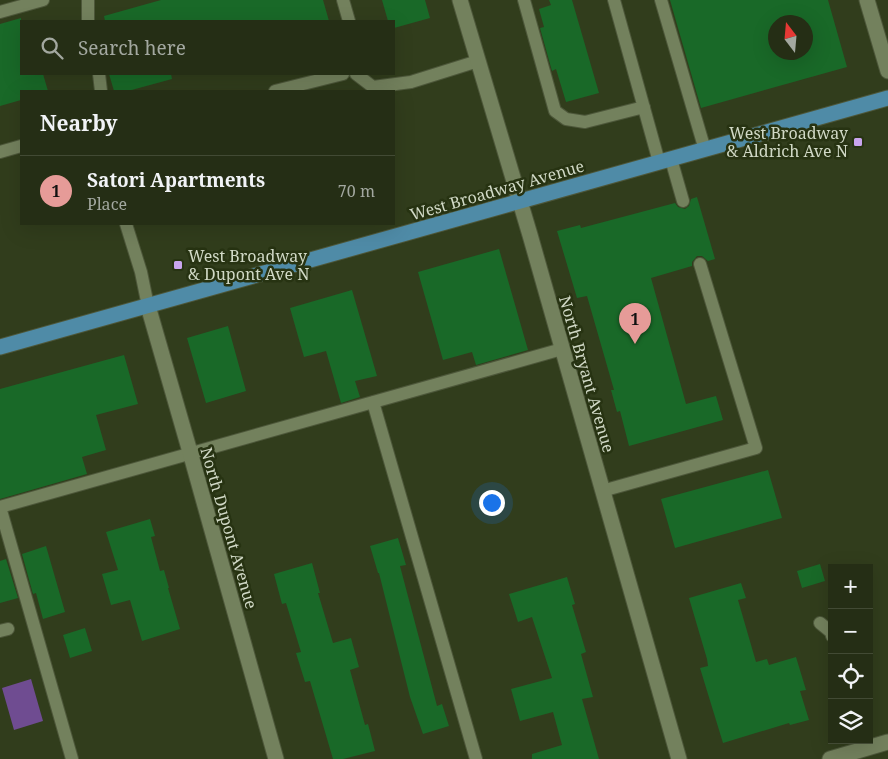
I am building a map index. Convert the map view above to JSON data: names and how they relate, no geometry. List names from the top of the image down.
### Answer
{
  "streets": {
    "main road": ["West Broadway Avenue"],
    "street": ["North Bryant Avenue", "North Dupont Avenue"]
  },
  "crossings": [
    ["West Broadway Avenue", "North Bryant Avenue"],
    ["West Broadway Avenue", "North Dupont Avenue"]
  ],
  "places": {
    "transit": ["West Broadway & Aldrich Ave N", "West Broadway & Dupont Ave N"]
  },
  "north": "top",
  "page": {
    "search": "Search here",
    "heading": "Nearby",
    "list": [
      {
        "mark": "1",
        "name": "Satori Apartments",
        "note": "Place",
        "value": "70 m"
      }
    ],
    "pins": "1",
    "map_buttons": ["+", "−"]
  }
}
